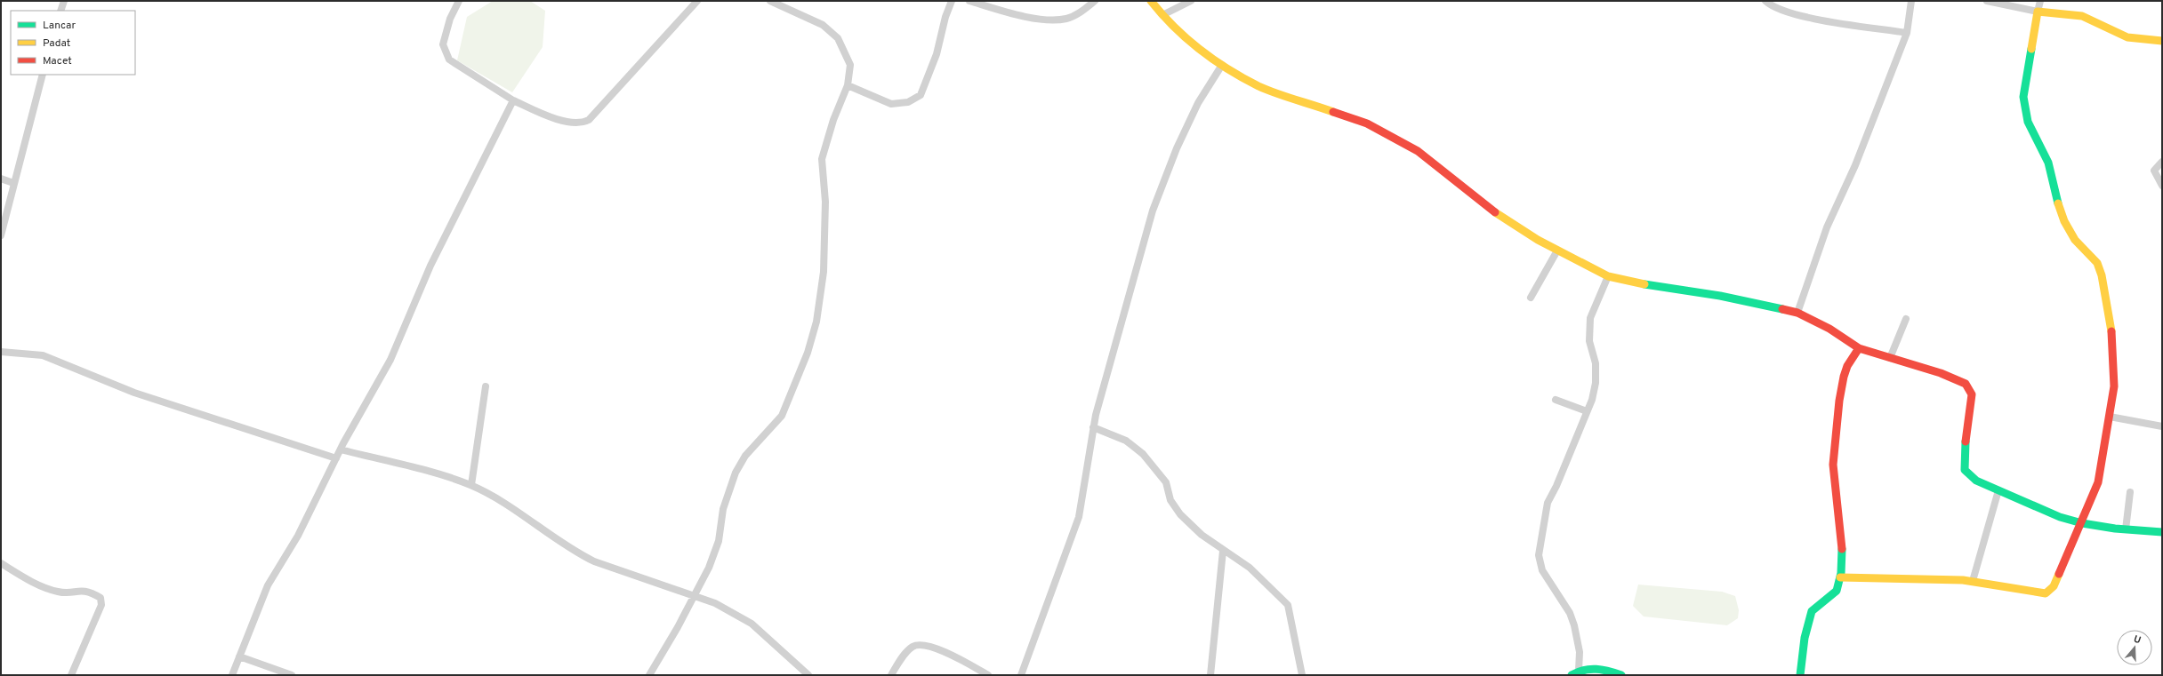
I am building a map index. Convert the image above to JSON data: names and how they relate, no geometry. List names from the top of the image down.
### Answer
{
  "legend": ["Lancar", "Padat", "Macet"],
  "north": "top"
}
